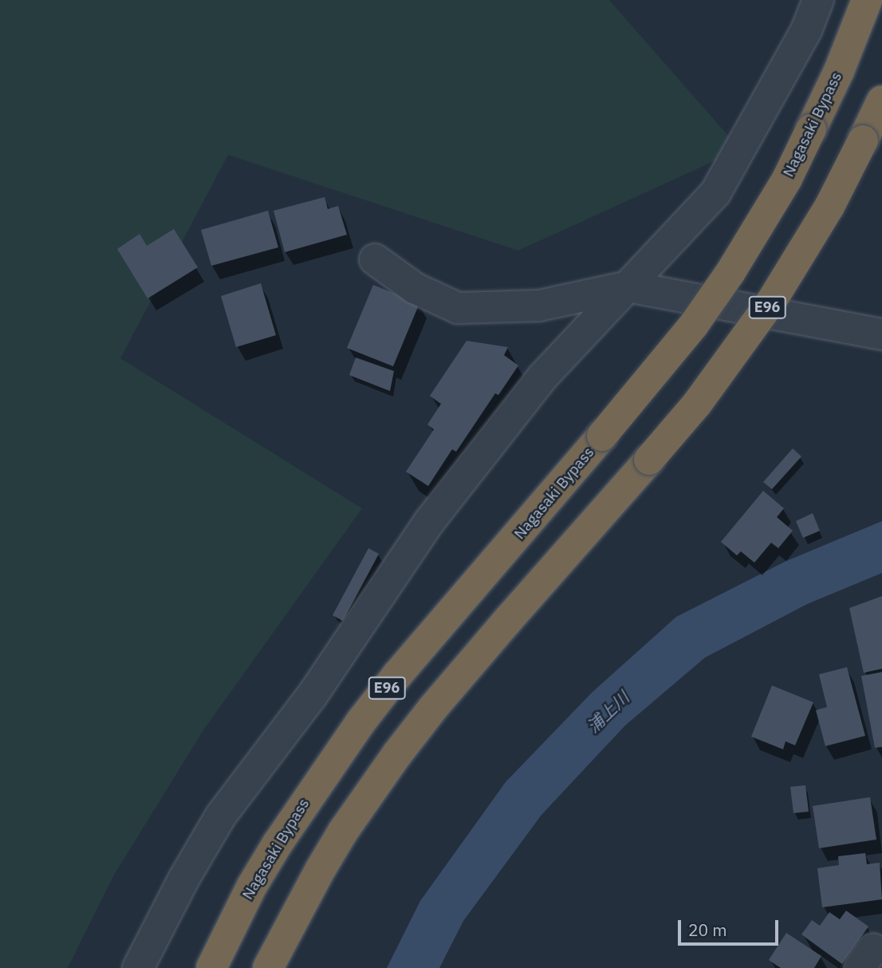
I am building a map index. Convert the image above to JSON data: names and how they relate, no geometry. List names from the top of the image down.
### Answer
{
  "streets": {
    "highway": ["Nagasaki Bypass", "E96"]
  },
  "water": ["浦上川"],
  "scale_bar": "20 m"
}
